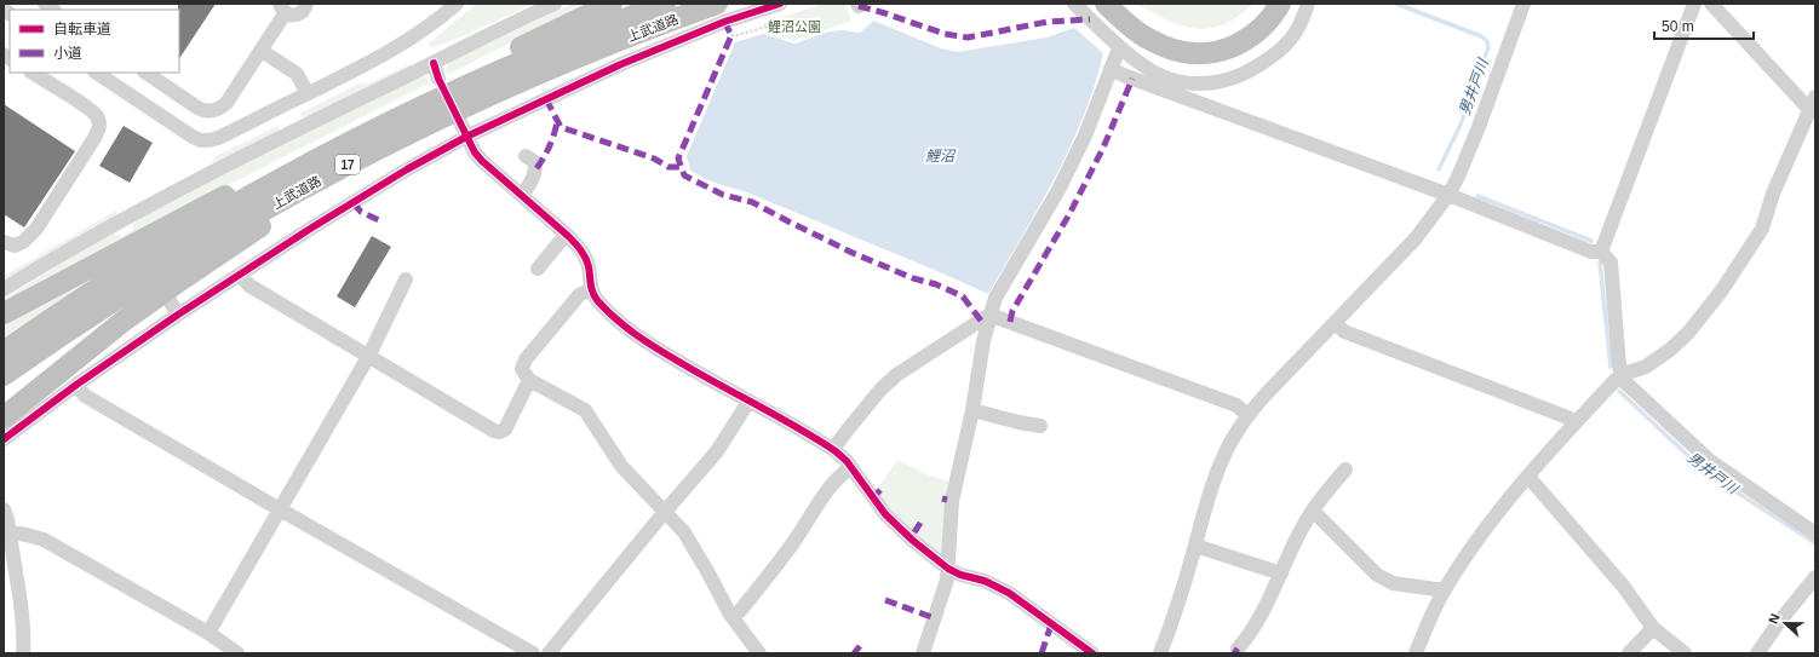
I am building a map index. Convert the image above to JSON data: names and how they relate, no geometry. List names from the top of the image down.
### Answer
{
  "streets": {
    "highway": ["上武道路", "17"]
  },
  "water": ["男井戸川", "鯉沼"],
  "parks": ["鯉沼公園"],
  "legend": ["自転車道", "小道"],
  "scale_bar": "50 m",
  "north": "left"
}
